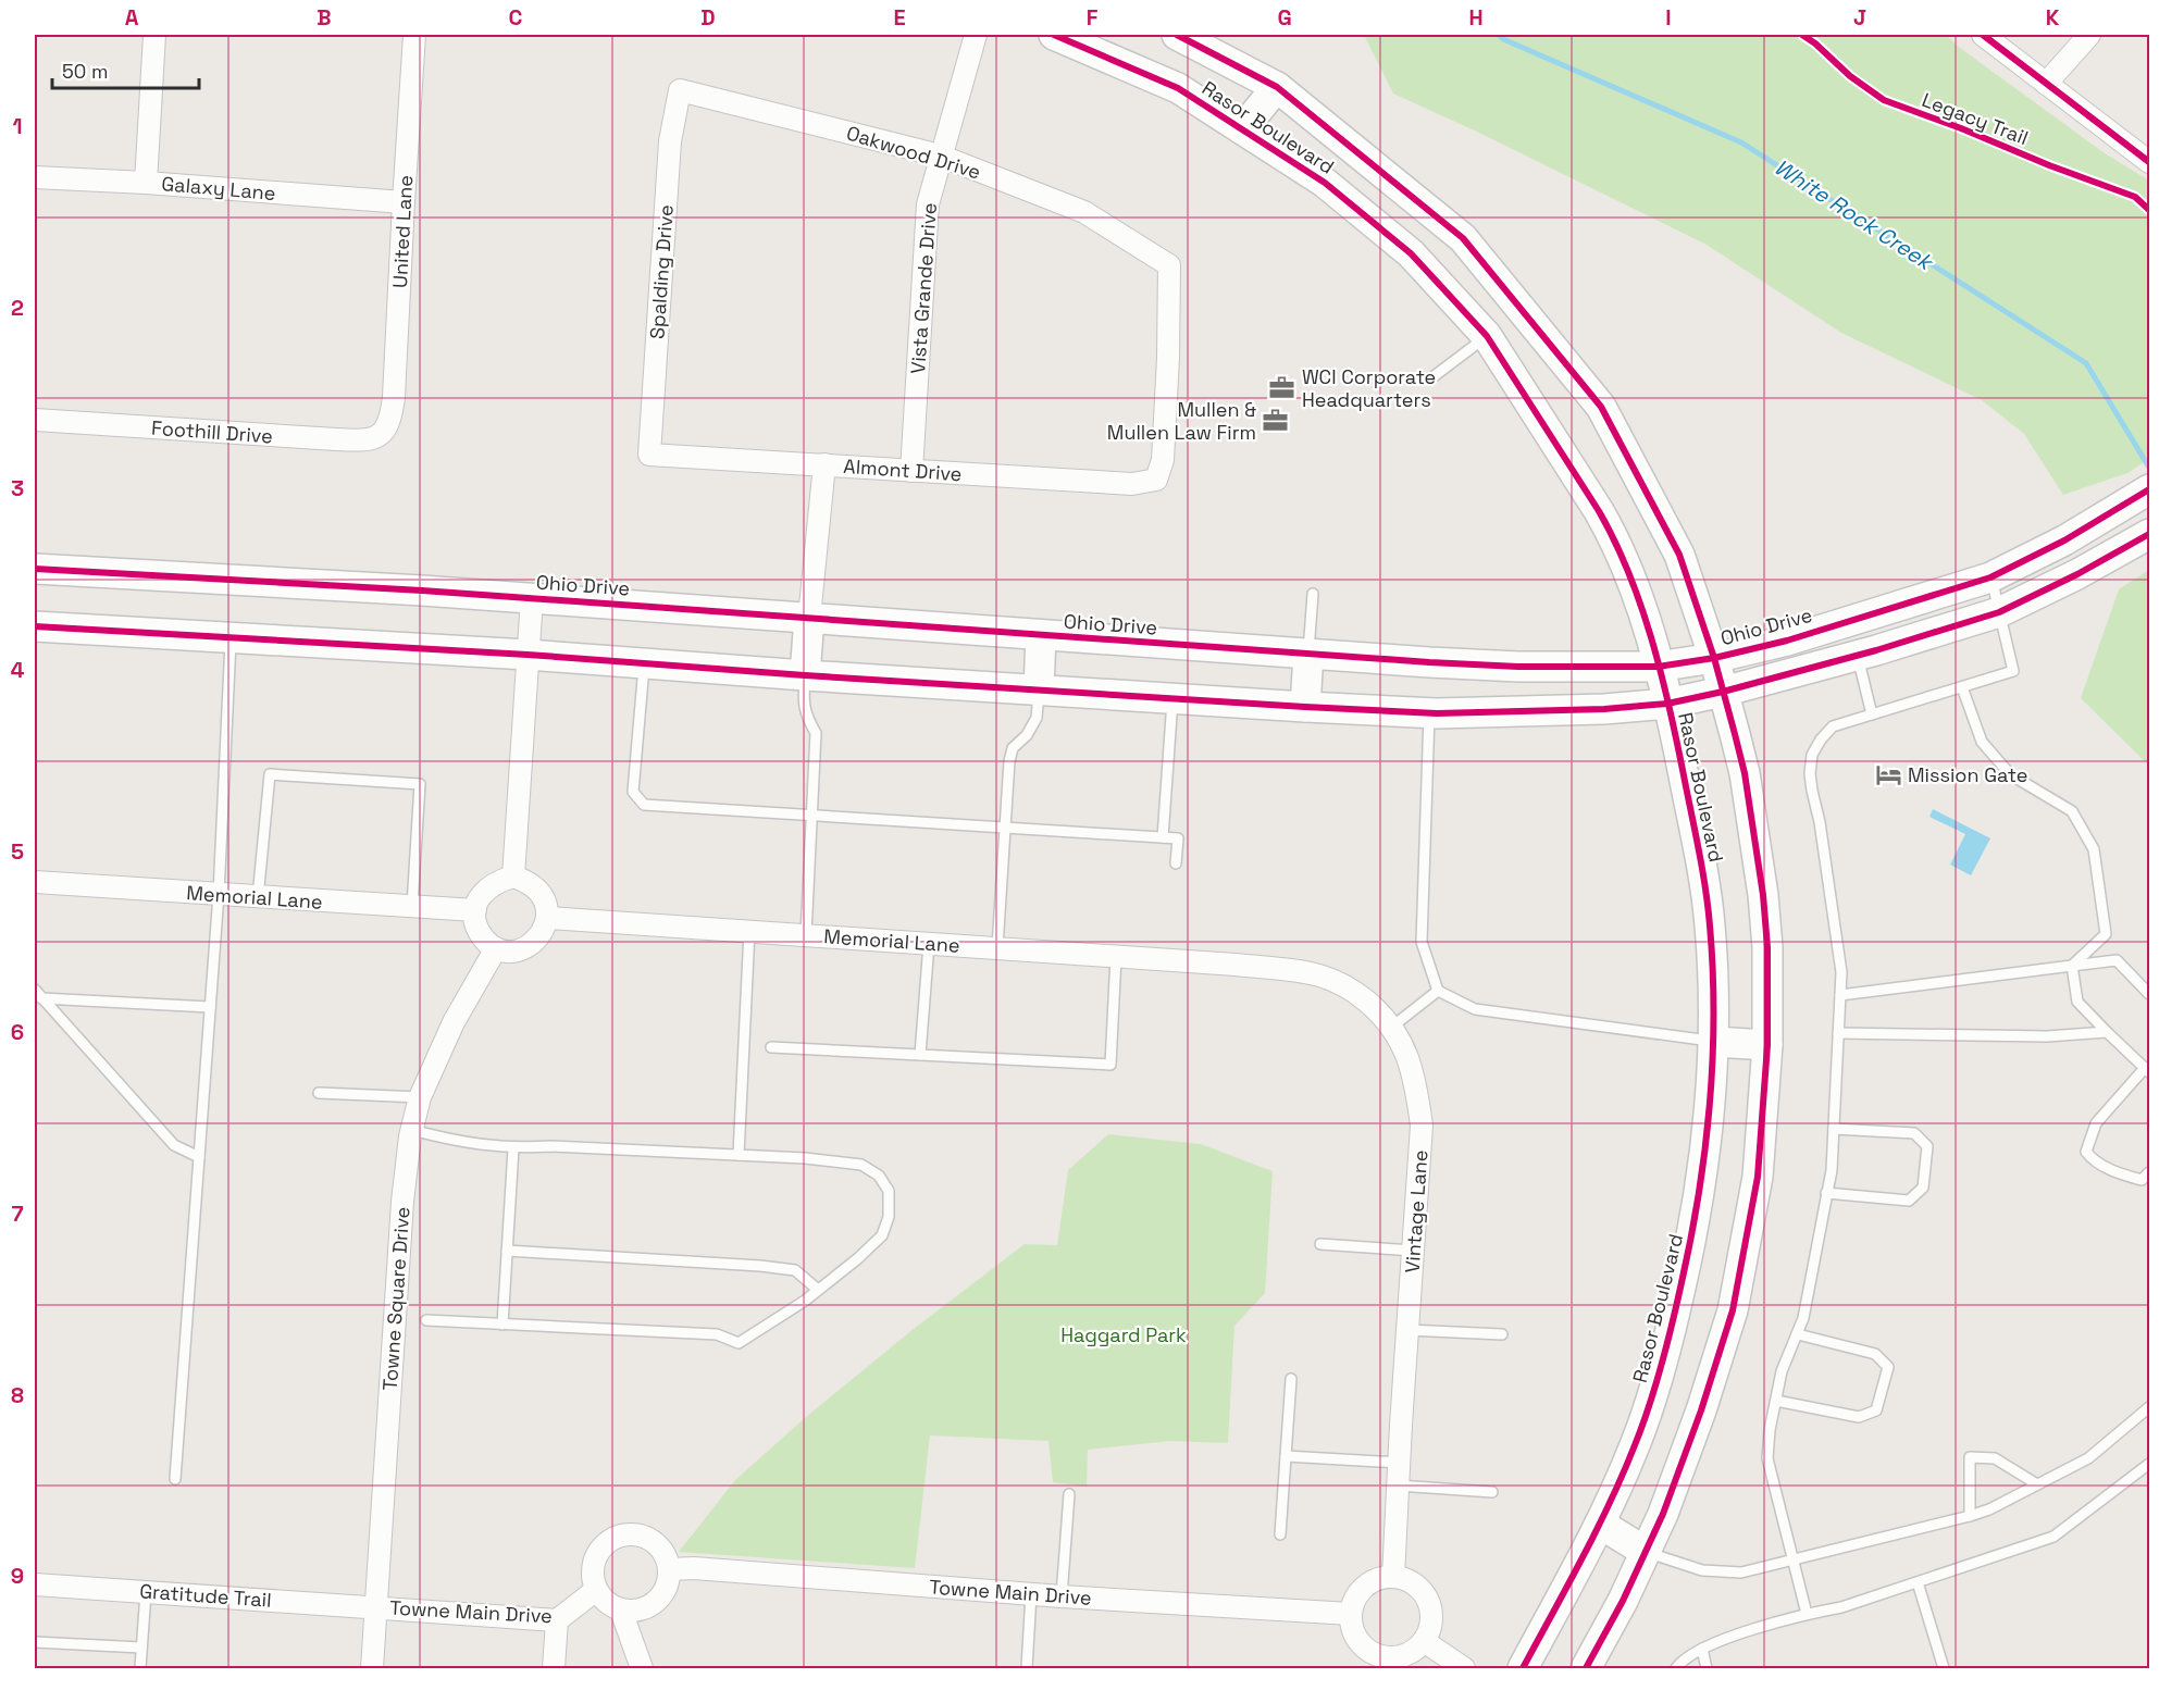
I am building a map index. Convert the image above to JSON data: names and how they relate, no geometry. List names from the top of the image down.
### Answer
{
  "streets": {
    "main road": ["Rasor Boulevard", "Ohio Drive"],
    "street": [
      "Oakwood Drive",
      "Galaxy Lane",
      "United Lane",
      "Spalding Drive",
      "Vista Grande Drive",
      "Foothill Drive",
      "Almont Drive",
      "Memorial Lane",
      "Vintage Lane",
      "Towne Square Drive",
      "Towne Main Drive",
      "Gratitude Trail"
    ],
    "cycle path": ["Legacy Trail"]
  },
  "crossings": [
    ["Rasor Boulevard", "Ohio Drive"],
    ["Oakwood Drive", "Spalding Drive"],
    ["Oakwood Drive", "Vista Grande Drive"],
    ["Oakwood Drive", "Almont Drive"],
    ["Galaxy Lane", "United Lane"],
    ["United Lane", "Foothill Drive"],
    ["Spalding Drive", "Almont Drive"],
    ["Vista Grande Drive", "Almont Drive"],
    ["Memorial Lane", "Vintage Lane"],
    ["Memorial Lane", "Towne Square Drive"],
    ["Vintage Lane", "Towne Main Drive"],
    ["Towne Square Drive", "Towne Main Drive"],
    ["Towne Square Drive", "Gratitude Trail"],
    ["Towne Main Drive", "Gratitude Trail"]
  ],
  "water": ["White Rock Creek"],
  "parks": ["Haggard Park"],
  "places": {
    "office": ["WCI Corporate Headquarters", "Mullen & Mullen Law Firm"],
    "hotel": ["Mission Gate"]
  },
  "scale_bar": "50 m",
  "grid": {
    "columns": [
      "A",
      "B",
      "C",
      "D",
      "E",
      "F",
      "G",
      "H",
      "I",
      "J",
      "K"
    ],
    "rows": [
      "1",
      "2",
      "3",
      "4",
      "5",
      "6",
      "7",
      "8",
      "9"
    ]
  }
}
